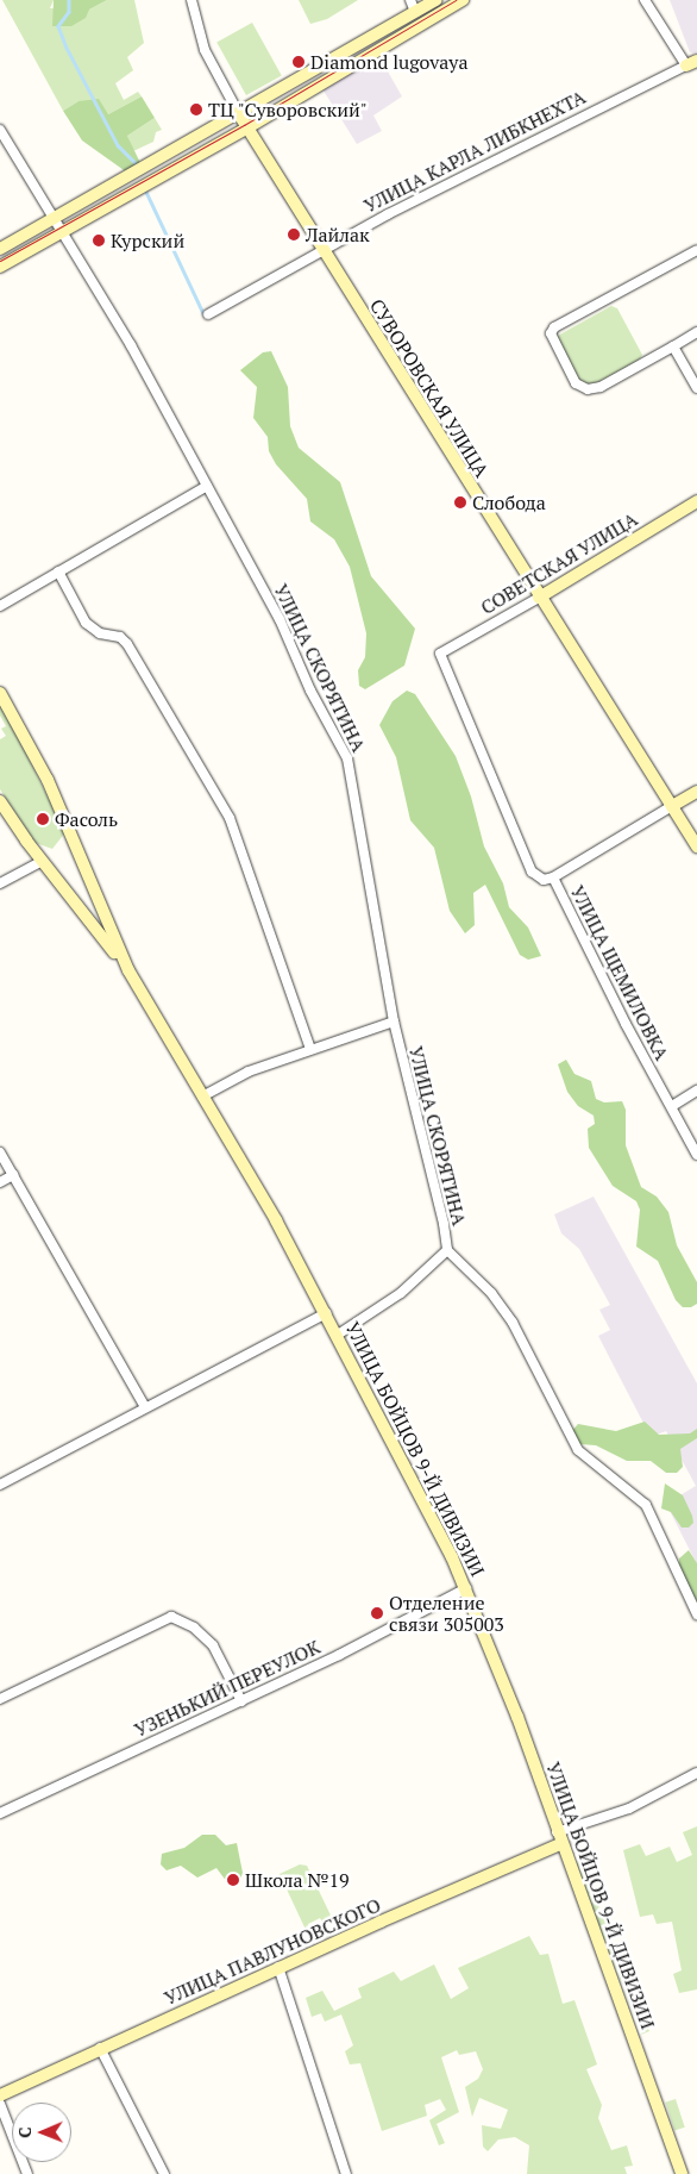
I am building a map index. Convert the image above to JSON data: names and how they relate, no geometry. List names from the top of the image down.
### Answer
{
  "streets": {
    "street": [
      "УЛИЦА КАРЛА ЛИБКНЕХТА",
      "СУВОРОВСКАЯ УЛИЦА",
      "СОВЕТСКАЯ УЛИЦА",
      "УЛИЦА СКОРЯТИНА",
      "УЛИЦА ЩЕМИЛОВКА",
      "УЛИЦА БОЙЦОВ 9-Й ДИВИЗИИ",
      "УЗЕНЬКИЙ ПЕРЕУЛОК",
      "УЛИЦА ПАВЛУНОВСКОГО"
    ]
  },
  "crossings": [
    ["УЛИЦА КАРЛА ЛИБКНЕХТА", "СУВОРОВСКАЯ УЛИЦА"],
    ["СУВОРОВСКАЯ УЛИЦА", "СОВЕТСКАЯ УЛИЦА"],
    ["СОВЕТСКАЯ УЛИЦА", "УЛИЦА ЩЕМИЛОВКА"],
    ["УЛИЦА СКОРЯТИНА", "УЛИЦА БОЙЦОВ 9-Й ДИВИЗИИ"],
    ["УЛИЦА БОЙЦОВ 9-Й ДИВИЗИИ", "УЗЕНЬКИЙ ПЕРЕУЛОК"],
    ["УЛИЦА БОЙЦОВ 9-Й ДИВИЗИИ", "УЛИЦА ПАВЛУНОВСКОГО"]
  ],
  "places": [
    "Diamond lugovaya",
    "ТЦ \"Суворовский\"",
    "Лайлак",
    "Курский",
    "Слобода",
    "Фасоль",
    "Отделение связи 305003",
    "Школа №19"
  ],
  "north": "left"
}
